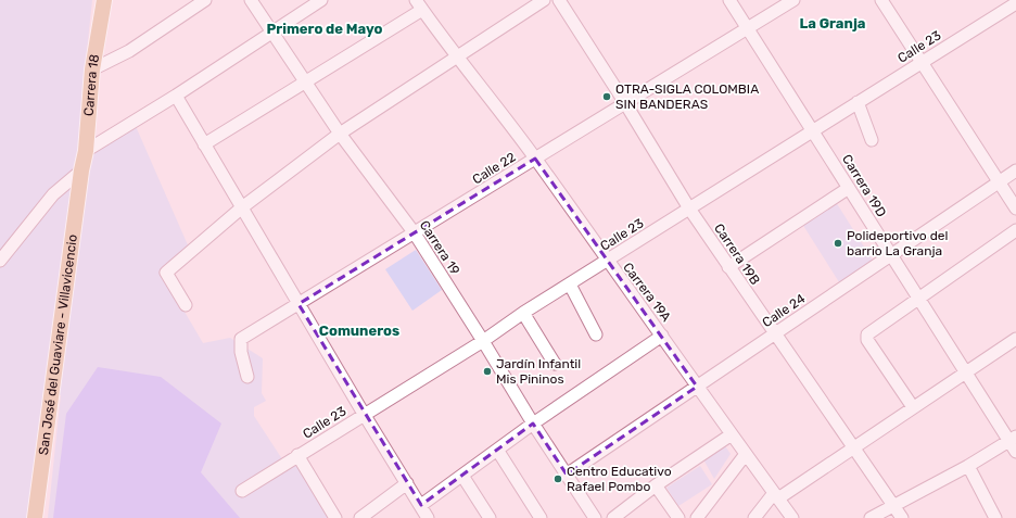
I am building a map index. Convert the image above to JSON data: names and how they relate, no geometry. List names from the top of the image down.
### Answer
{
  "streets": {
    "main road": ["Carrera 18", "San José del Guaviare - Villavicencio"],
    "street": [
      "Calle 23",
      "Calle 22",
      "Carrera 19D",
      "Carrera 19",
      "Carrera 19B",
      "Carrera 19A",
      "Calle 24"
    ]
  },
  "crossings": [
    ["Calle 23", "Carrera 19D"],
    ["Calle 23", "Carrera 19"],
    ["Calle 23", "Carrera 19B"],
    ["Calle 23", "Carrera 19A"],
    ["Carrera 18", "San José del Guaviare - Villavicencio"],
    ["Calle 22", "Carrera 19D"],
    ["Calle 22", "Carrera 19"],
    ["Calle 22", "Carrera 19B"],
    ["Calle 22", "Carrera 19A"],
    ["Carrera 19D", "Calle 24"],
    ["Carrera 19", "Calle 24"],
    ["Carrera 19B", "Calle 24"],
    ["Carrera 19A", "Calle 24"]
  ],
  "districts": ["La Granja", "Primero de Mayo", "Comuneros"],
  "places": [
    "OTRA-SIGLA COLOMBIA SIN BANDERAS",
    "Polideportivo del barrio La Granja",
    "Jardín Infantil Mis Pininos",
    "Centro Educativo Rafael Pombo"
  ]
}
